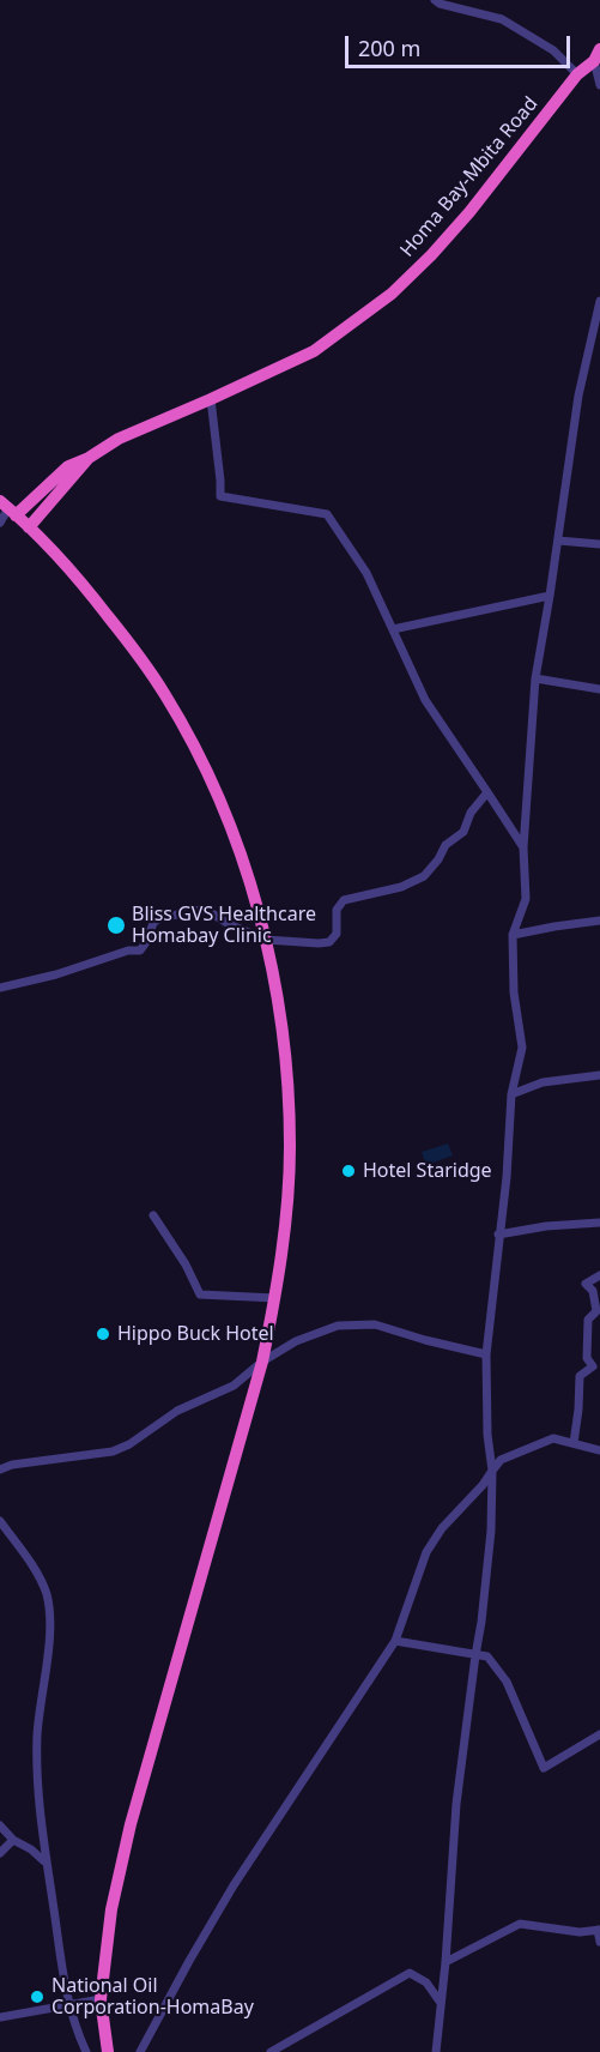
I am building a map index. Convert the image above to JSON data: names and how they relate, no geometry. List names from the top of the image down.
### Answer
{
  "streets": {
    "highway": ["Homa Bay-Mbita Road"]
  },
  "places": [
    "Bliss GVS Healthcare Homabay Clinic",
    "Hotel Staridge",
    "Hippo Buck Hotel",
    "National Oil Corporation-HomaBay"
  ],
  "scale_bar": "200 m"
}
